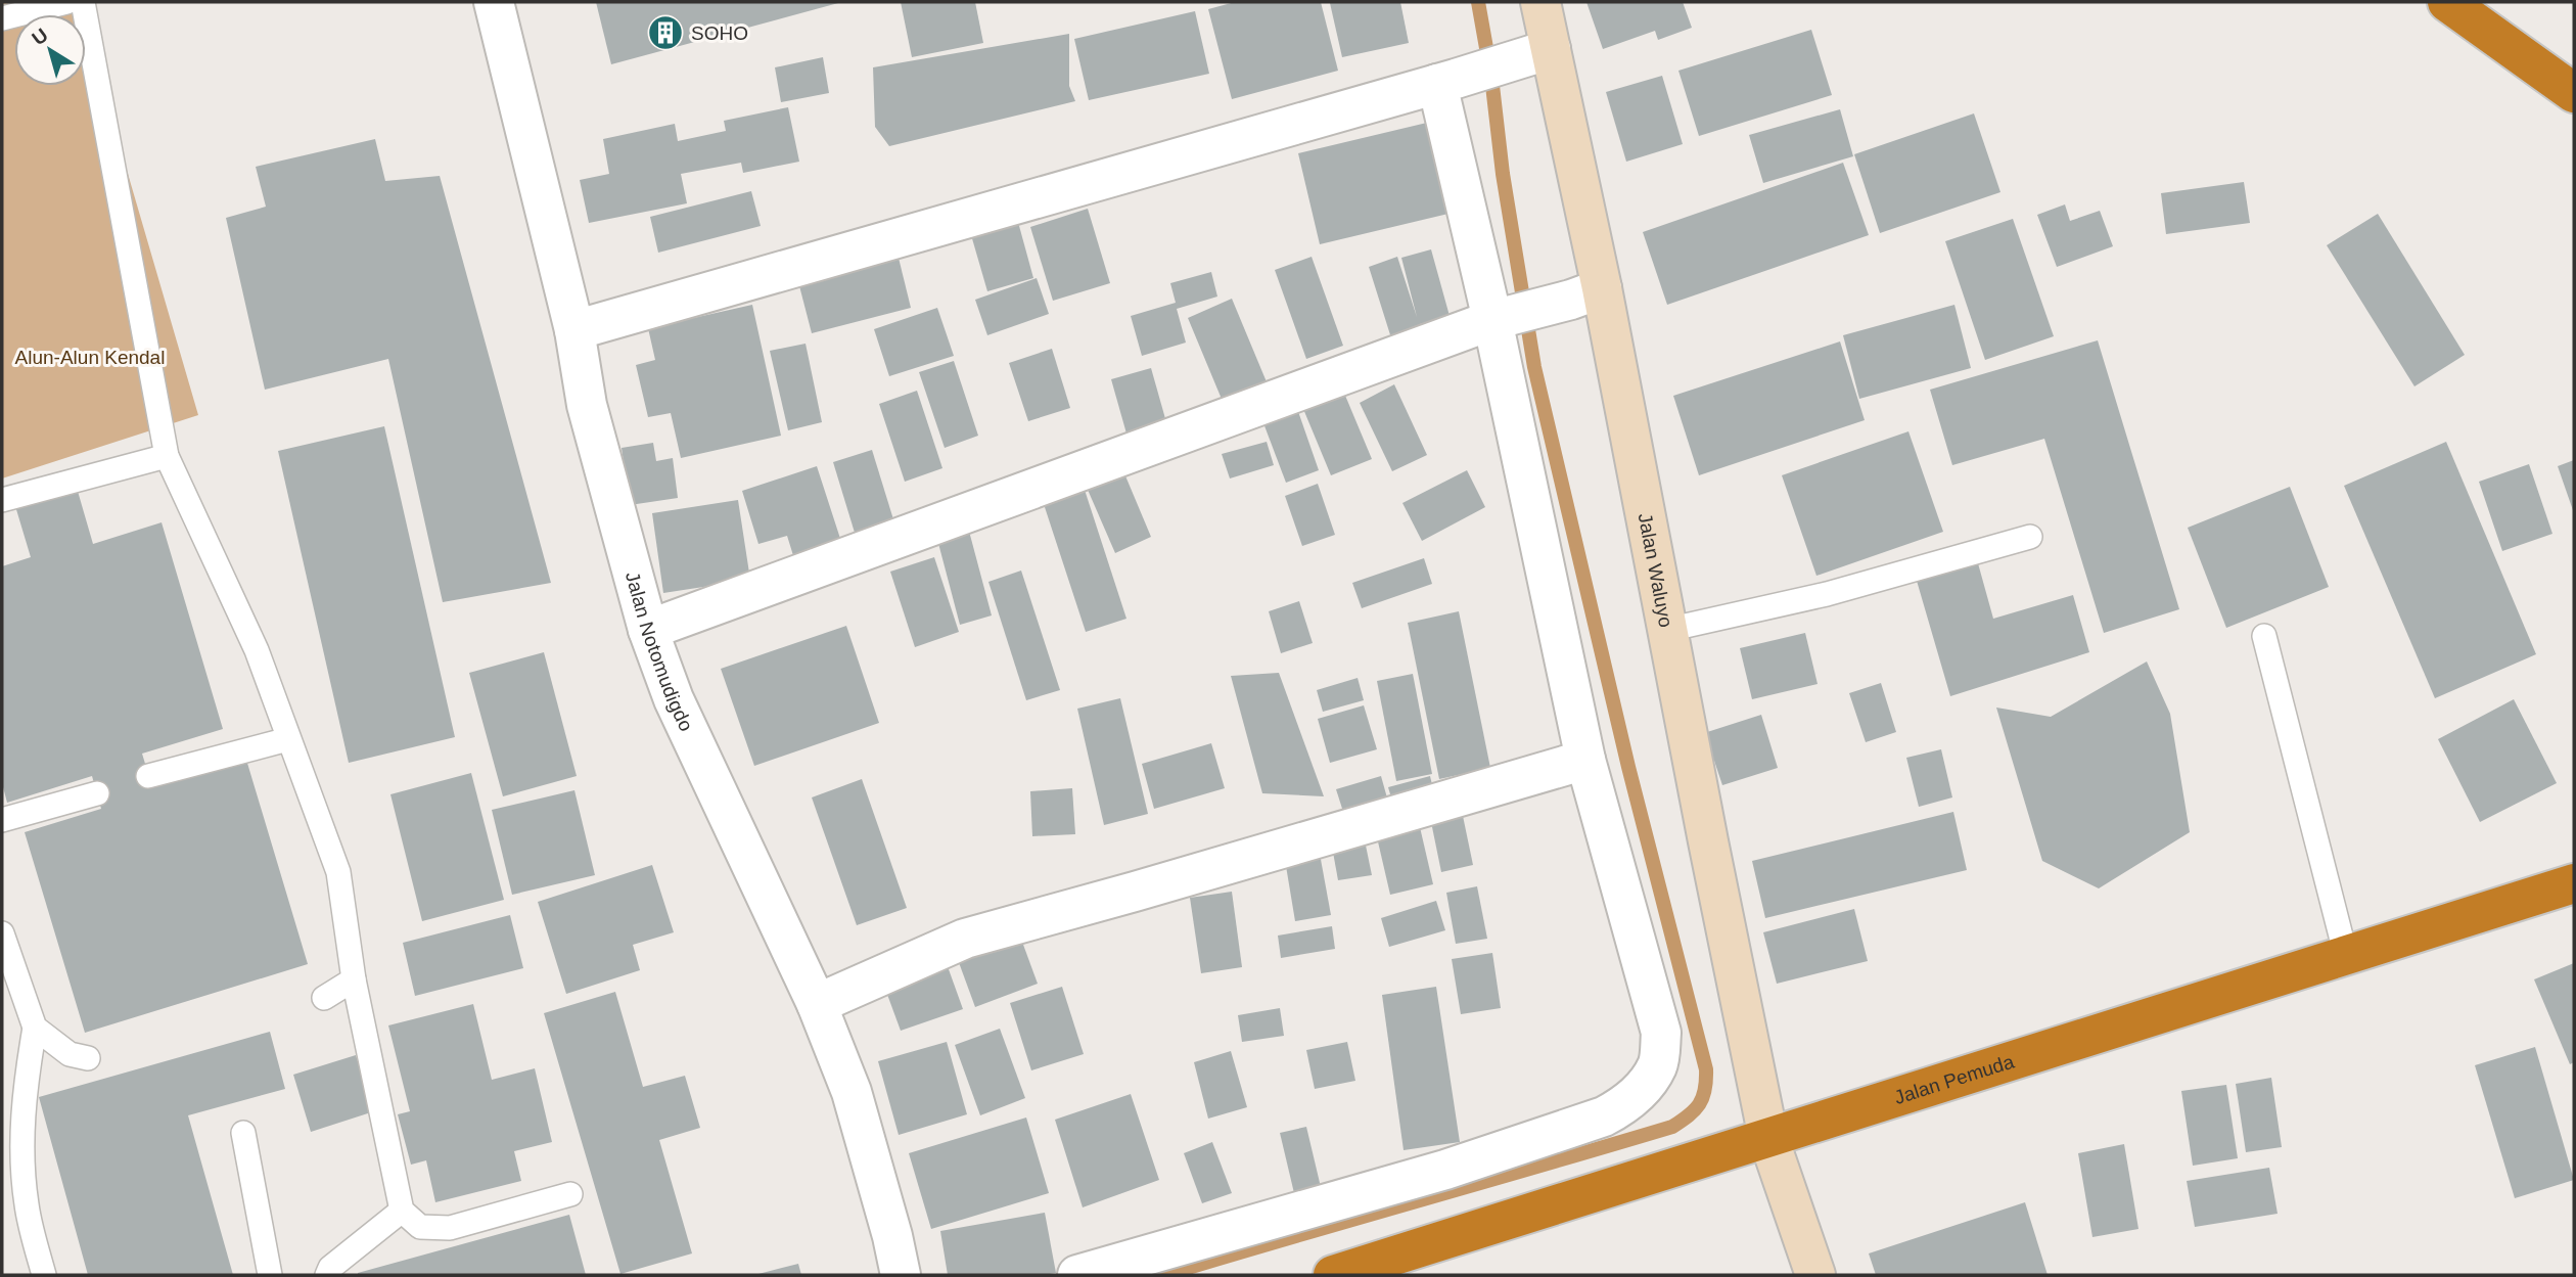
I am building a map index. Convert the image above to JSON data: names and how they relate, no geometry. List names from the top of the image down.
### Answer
{
  "streets": {
    "highway": ["Jalan Pemuda"],
    "street": ["Jalan Waluyo", "Jalan Notomudigdo"]
  },
  "crossings": [
    ["Jalan Waluyo", "Jalan Pemuda"]
  ],
  "parks": ["Alun-Alun Kendal"],
  "places": {
    "building": ["SOHO"]
  },
  "north": "top left"
}
